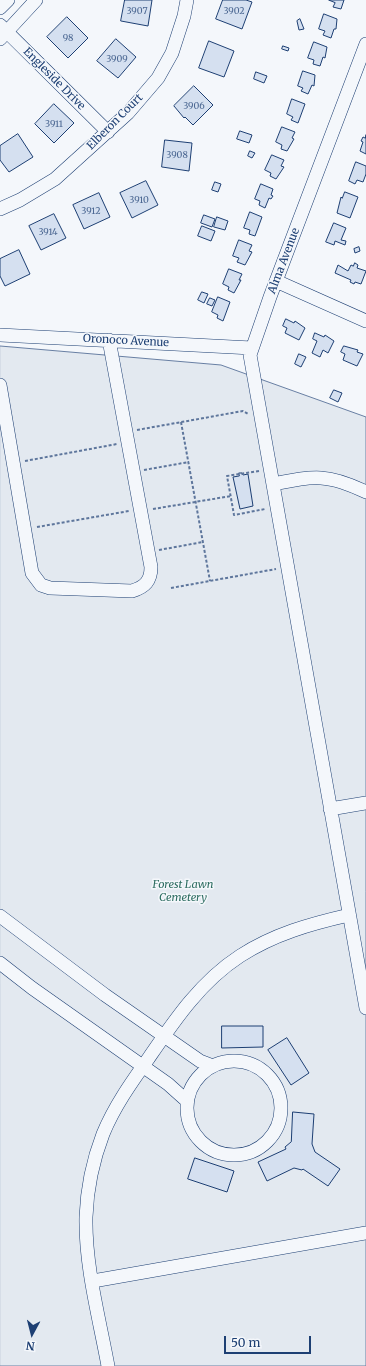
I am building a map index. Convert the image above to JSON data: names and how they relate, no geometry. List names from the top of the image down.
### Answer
{
  "streets": {
    "street": [
      "Engleside Drive",
      "Elberon Court",
      "Alma Avenue",
      "Oronoco Avenue"
    ]
  },
  "crossings": [
    ["Engleside Drive", "Elberon Court"],
    ["Alma Avenue", "Oronoco Avenue"]
  ],
  "parks": ["Forest Lawn Cemetery"],
  "house_numbers": [
    "3907",
    "3902",
    "98",
    "3909",
    "3906",
    "3911",
    "3908",
    "3910",
    "3912",
    "3914"
  ],
  "scale_bar": "50 m",
  "north": "bottom"
}
